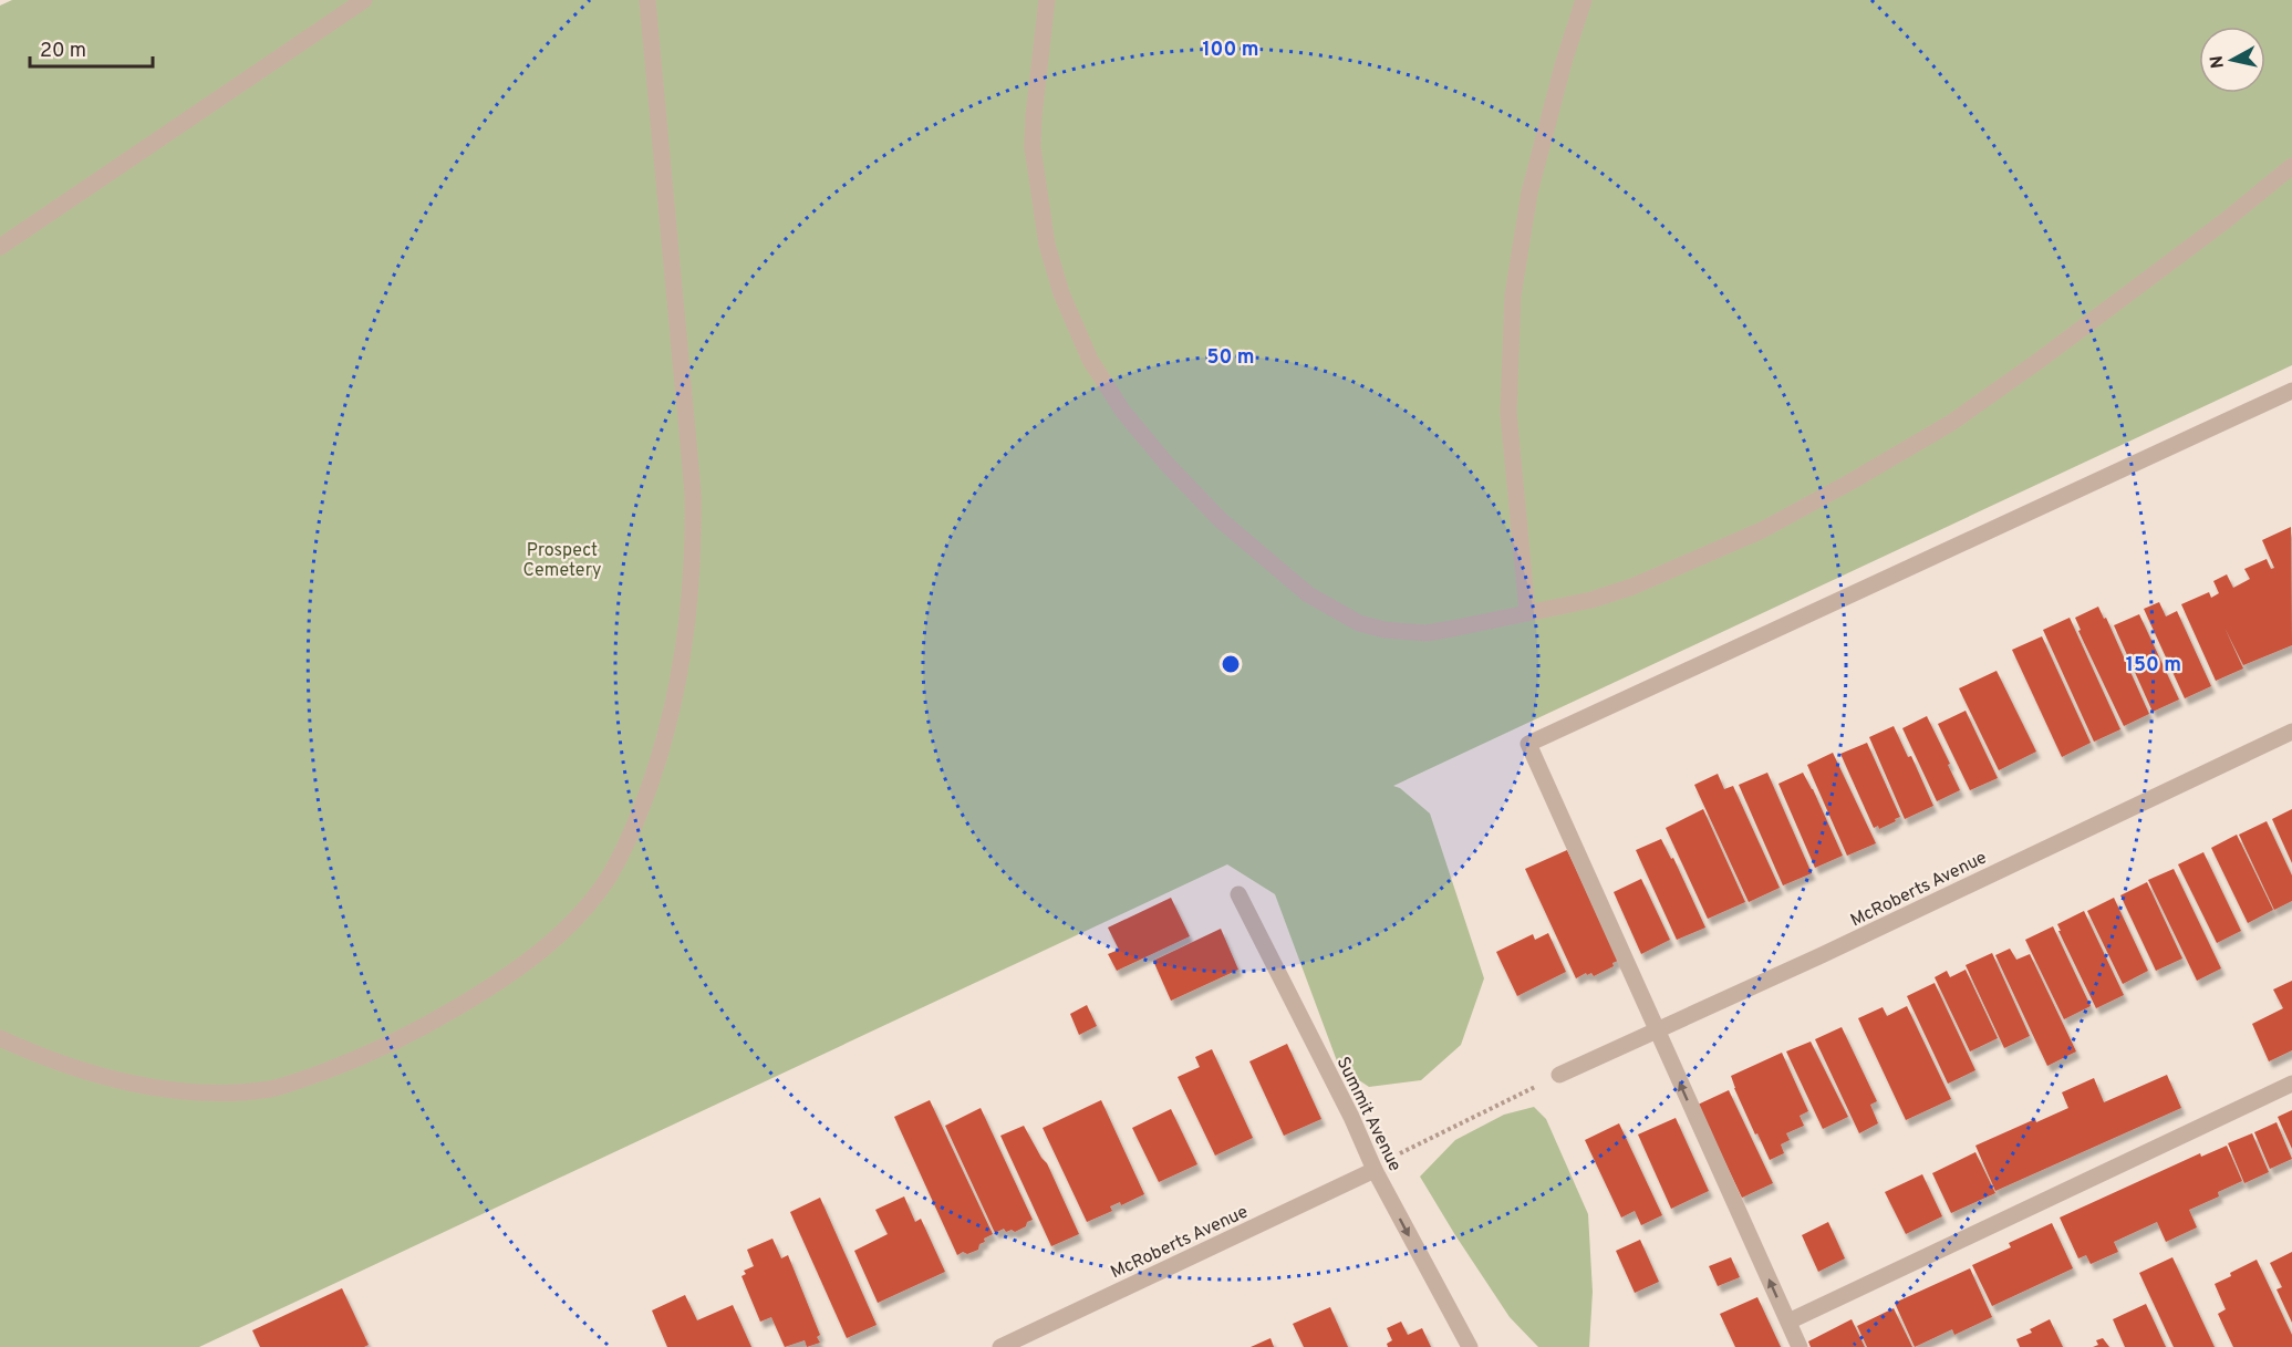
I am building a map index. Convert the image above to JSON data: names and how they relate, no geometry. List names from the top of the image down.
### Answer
{
  "streets": {
    "street": ["McRoberts Avenue", "Summit Avenue"]
  },
  "crossings": [
    ["McRoberts Avenue", "Summit Avenue"]
  ],
  "one_way": ["Summit Avenue"],
  "parks": ["Prospect Cemetery"],
  "scale_bar": "20 m",
  "north": "left",
  "rings": ["100 m", "50 m", "150 m"]
}
